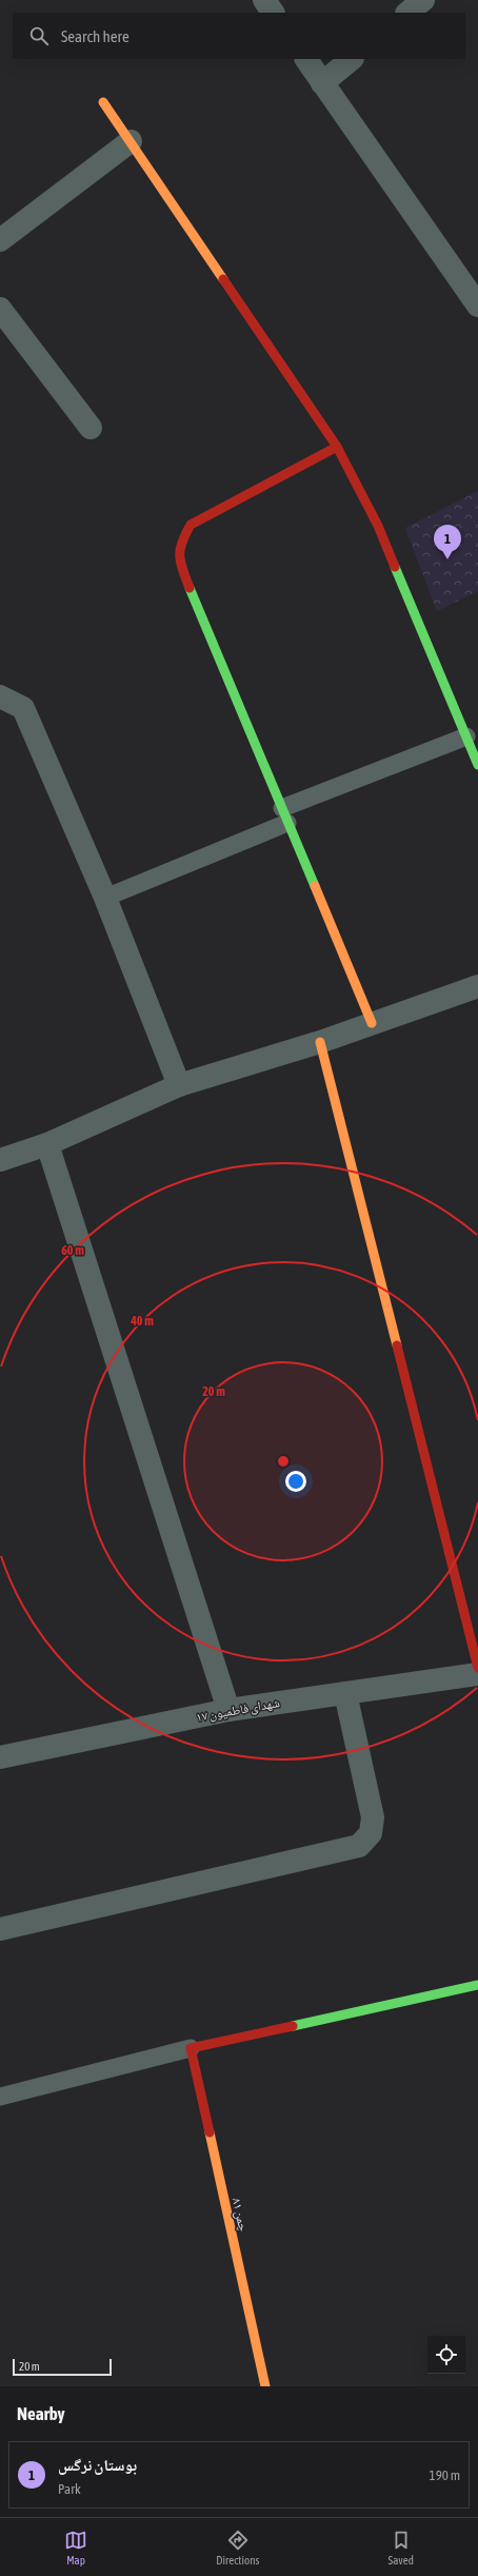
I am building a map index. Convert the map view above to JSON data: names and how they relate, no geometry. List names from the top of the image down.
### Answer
{
  "streets": {
    "street": ["شهدای فاطمیون ۱۷", "چمن ۸۱"]
  },
  "scale_bar": "20 m",
  "page": {
    "search": "Search here",
    "pins": "1",
    "scale": "20 m",
    "heading": "Nearby",
    "list": [
      {
        "mark": "1",
        "name": "بوستان نرگس",
        "note": "Park",
        "value": "190 m"
      }
    ],
    "nav": ["Map", "Directions", "Saved"]
  },
  "rings": ["60 m", "40 m", "20 m"]
}
